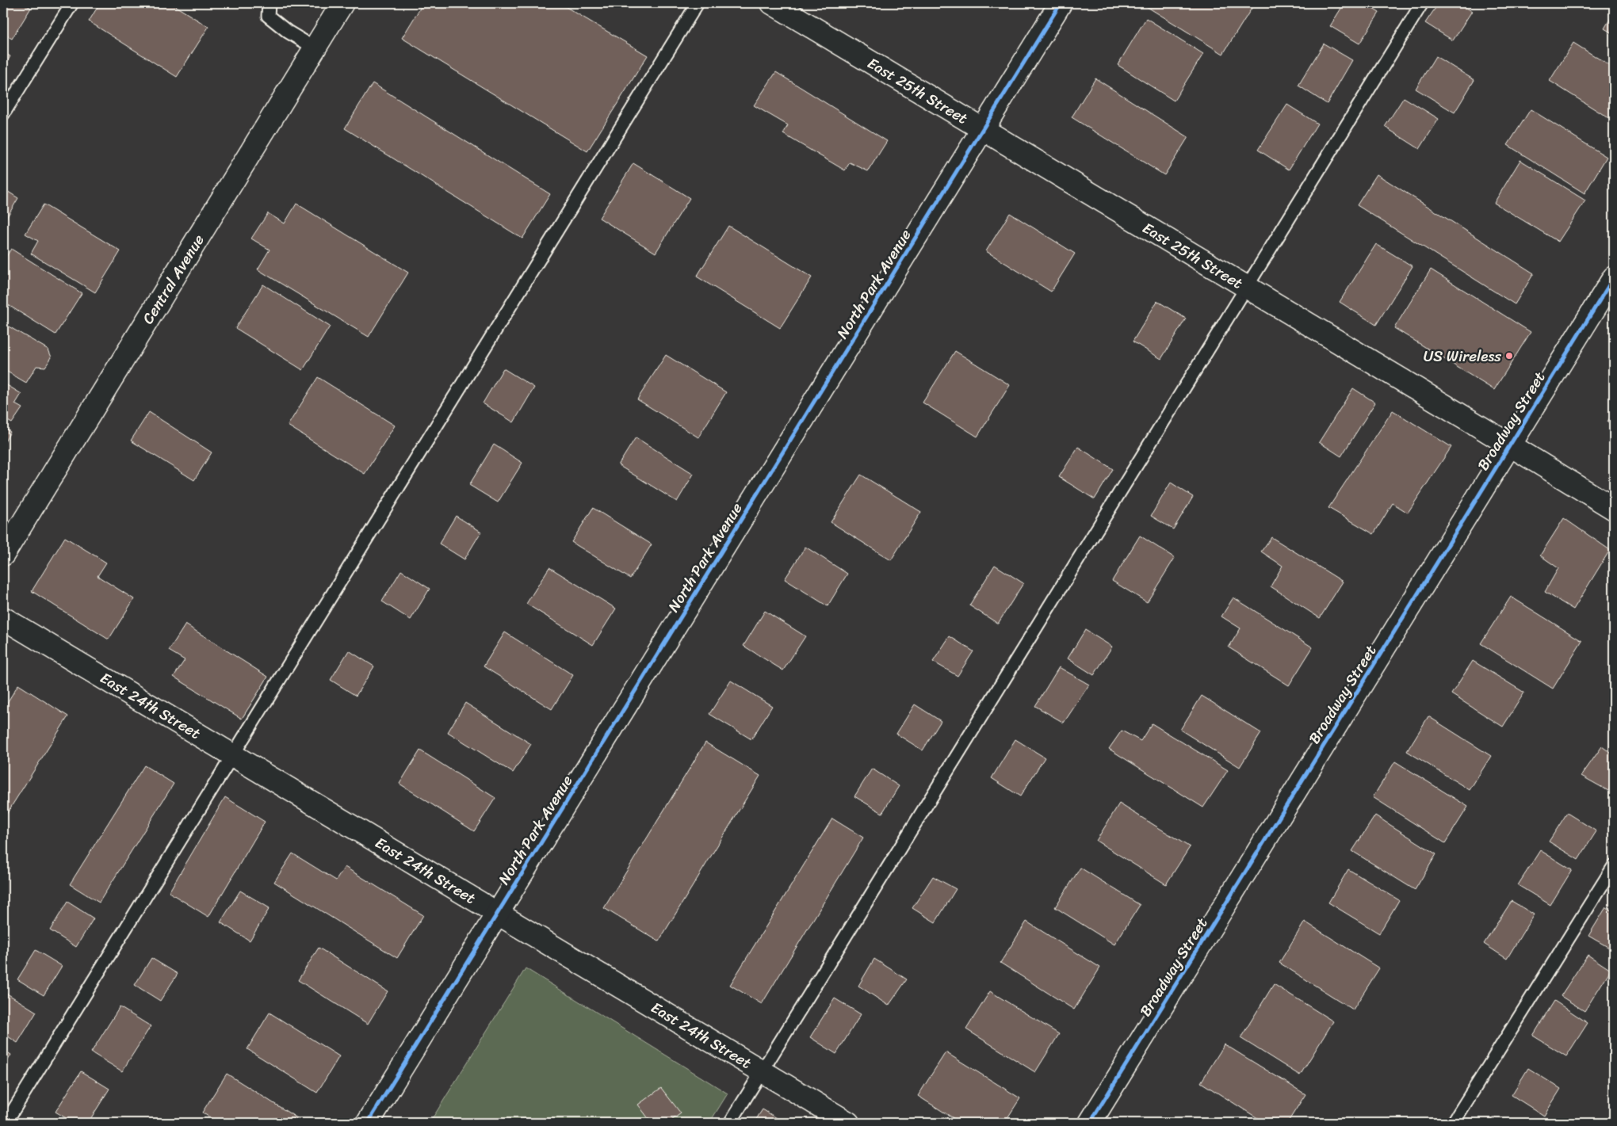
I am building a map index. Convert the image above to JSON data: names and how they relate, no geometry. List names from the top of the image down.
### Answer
{
  "streets": {
    "street": [
      "East 25th Street",
      "Central Avenue",
      "North Park Avenue",
      "Broadway Street",
      "East 24th Street"
    ]
  },
  "crossings": [
    ["East 25th Street", "North Park Avenue"],
    ["East 25th Street", "Broadway Street"],
    ["North Park Avenue", "East 24th Street"]
  ],
  "places": ["US Wireless"]
}
